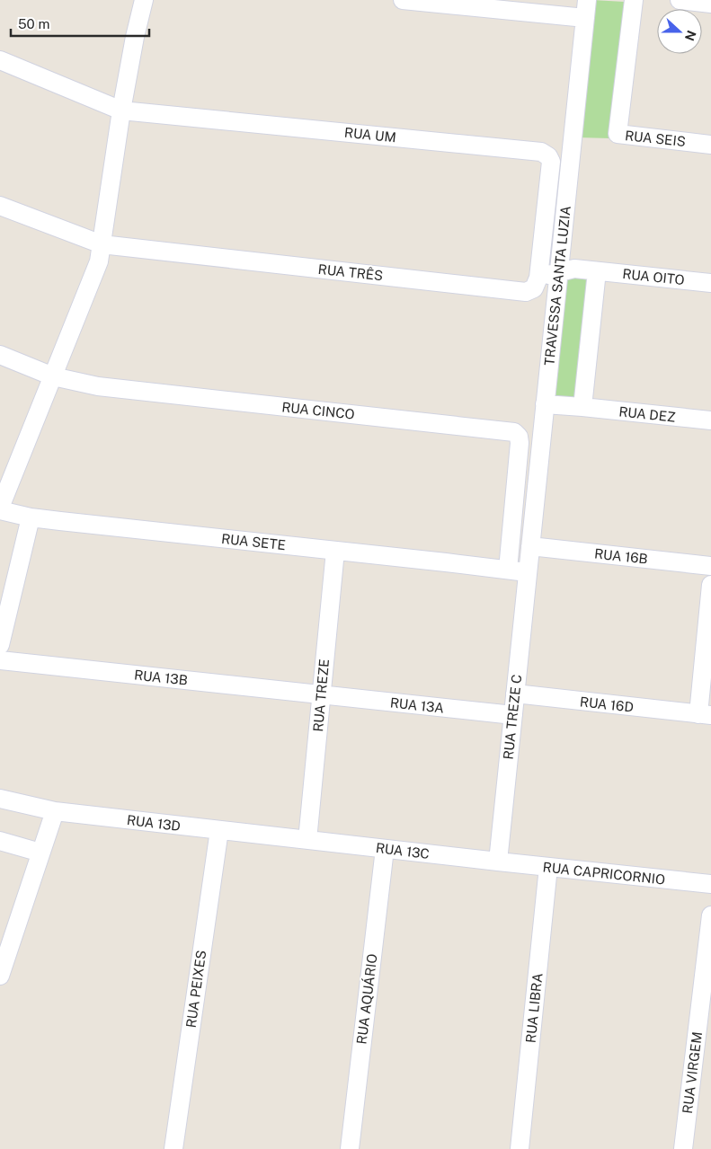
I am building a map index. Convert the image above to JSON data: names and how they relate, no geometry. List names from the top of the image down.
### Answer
{
  "streets": {
    "street": [
      "RUA UM",
      "RUA SEIS",
      "RUA TRÊS",
      "RUA OITO",
      "TRAVESSA SANTA LUZIA",
      "RUA CINCO",
      "RUA DEZ",
      "RUA SETE",
      "RUA 16B",
      "RUA 13B",
      "RUA TREZE",
      "RUA 16D",
      "RUA 13A",
      "RUA TREZE C",
      "RUA 13D",
      "RUA 13C",
      "RUA CAPRICORNIO",
      "RUA PEIXES",
      "RUA AQUÁRIO",
      "RUA LIBRA",
      "RUA VIRGEM"
    ]
  },
  "crossings": [
    ["RUA TRÊS", "RUA OITO"],
    ["RUA OITO", "TRAVESSA SANTA LUZIA"],
    ["TRAVESSA SANTA LUZIA", "RUA DEZ"],
    ["TRAVESSA SANTA LUZIA", "RUA SETE"],
    ["TRAVESSA SANTA LUZIA", "RUA 16B"],
    ["TRAVESSA SANTA LUZIA", "RUA TREZE C"],
    ["RUA CINCO", "RUA SETE"],
    ["RUA SETE", "RUA TREZE"],
    ["RUA SETE", "RUA TREZE C"],
    ["RUA 13B", "RUA TREZE"],
    ["RUA 13B", "RUA 13A"],
    ["RUA TREZE", "RUA 13A"],
    ["RUA TREZE", "RUA 13D"],
    ["RUA TREZE", "RUA 13C"],
    ["RUA 16D", "RUA TREZE C"],
    ["RUA 13A", "RUA TREZE C"],
    ["RUA TREZE C", "RUA 13C"],
    ["RUA TREZE C", "RUA CAPRICORNIO"],
    ["RUA 13D", "RUA 13C"],
    ["RUA 13D", "RUA PEIXES"],
    ["RUA 13C", "RUA CAPRICORNIO"],
    ["RUA 13C", "RUA AQUÁRIO"],
    ["RUA CAPRICORNIO", "RUA LIBRA"]
  ],
  "scale_bar": "50 m",
  "north": "right"
}
